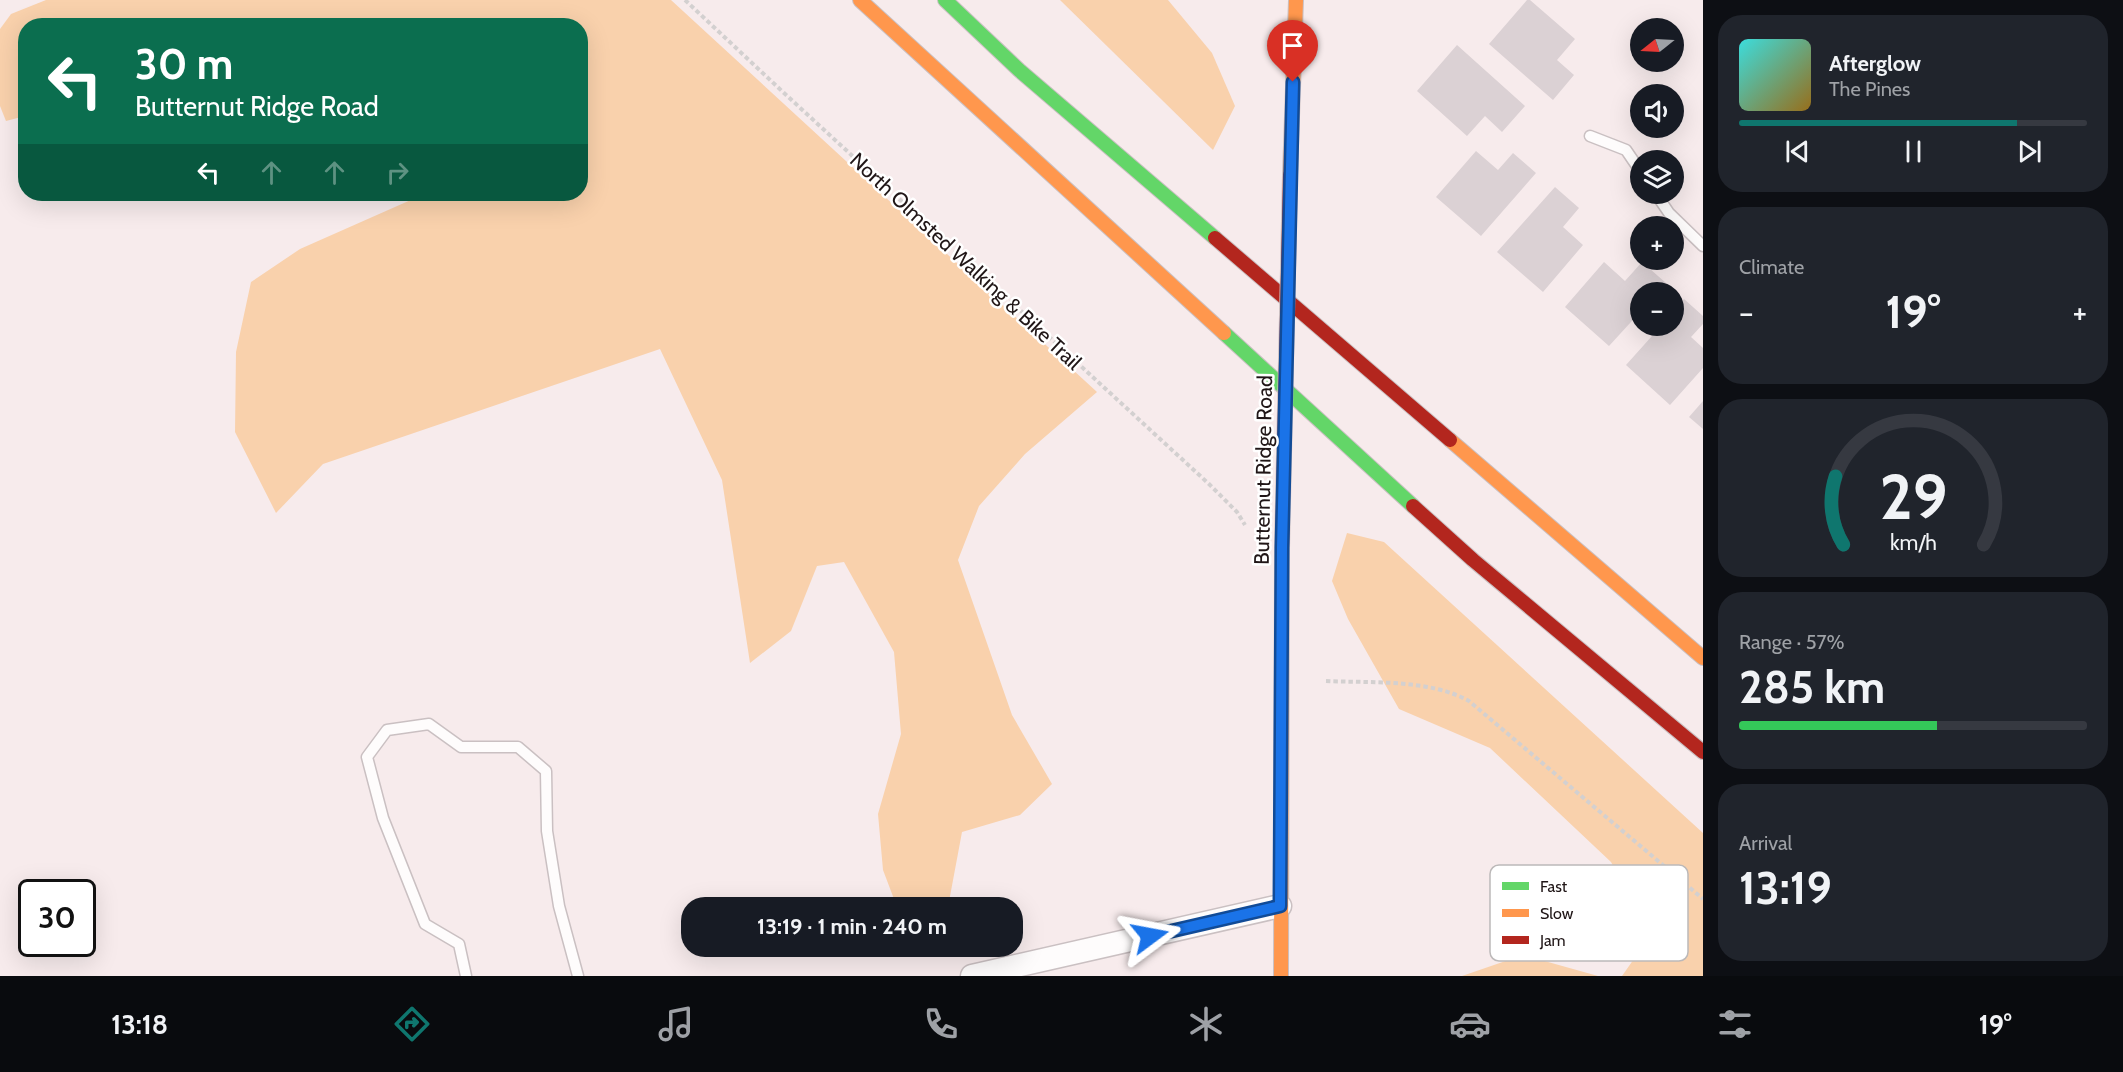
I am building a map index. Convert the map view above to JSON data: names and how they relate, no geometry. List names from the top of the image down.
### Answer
{
  "streets": {
    "main road": ["Butternut Ridge Road"],
    "path": ["North Olmsted Walking & Bike Trail"]
  },
  "legend": ["Fast", "Slow", "Jam"],
  "north": "left",
  "page": {
    "map_buttons": ["+", "−"],
    "turn": ["30 m", "Butternut Ridge Road"],
    "song": ["Afterglow", "The Pines"],
    "tile": [
      "Climate",
      ["Range · 57%", "285 km"],
      ["Arrival", "13:19"]
    ],
    "heat": ["−", "19°", "+"],
    "limit": "30",
    "trip": "13:19 · 1 min · 240 m",
    "tabs": ["13:18", "19°"],
    "gauge": ["29", "km/h"]
  }
}
